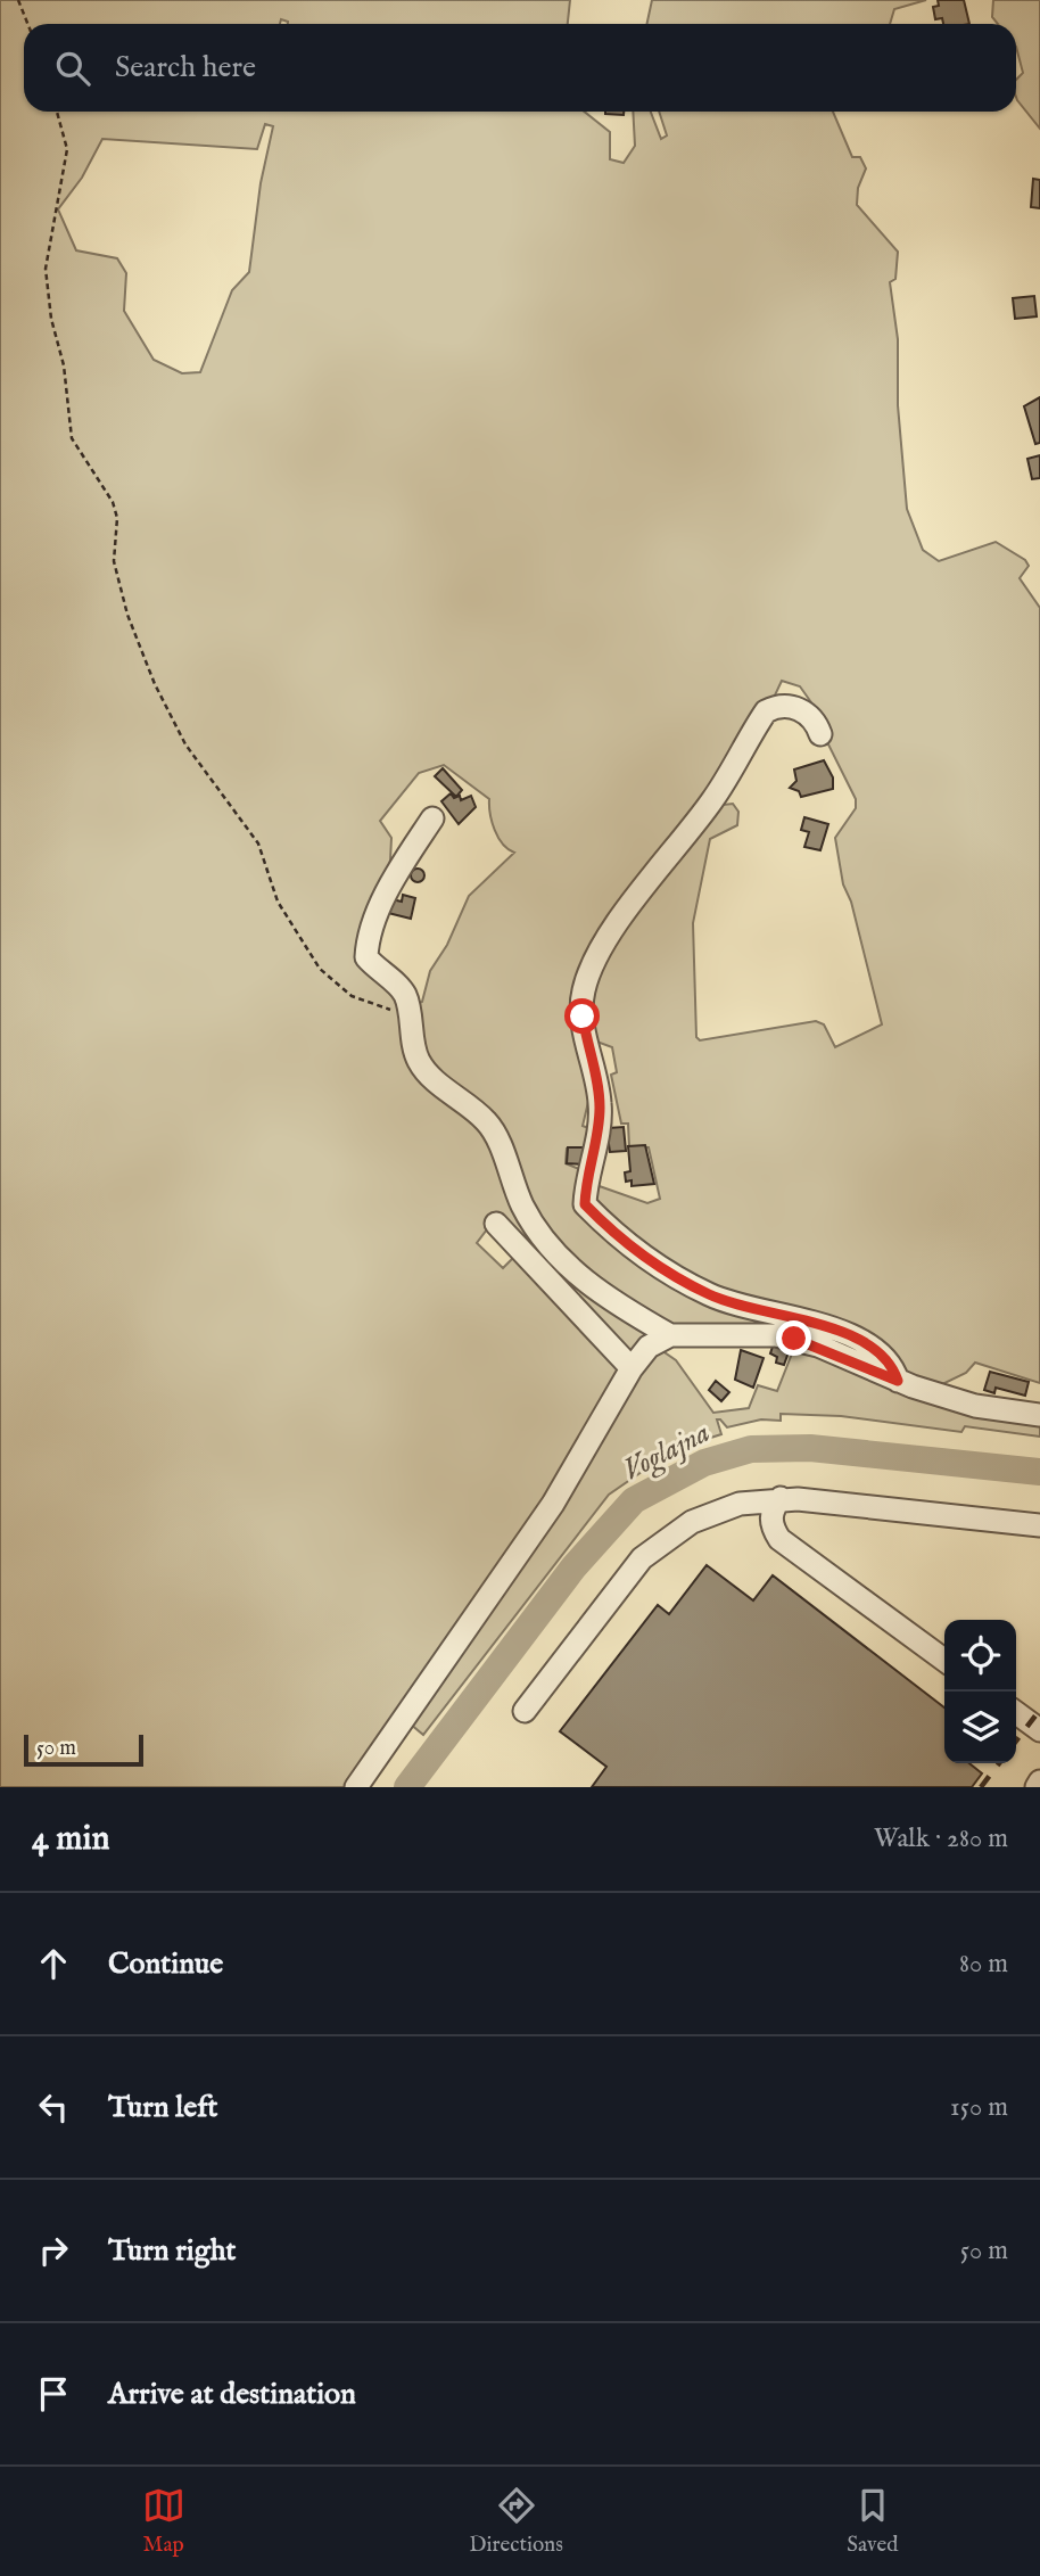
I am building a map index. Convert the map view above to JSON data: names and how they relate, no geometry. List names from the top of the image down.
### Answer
{
  "water": ["Voglajna"],
  "scale_bar": "50 m",
  "page": {
    "search": "Search here",
    "scale": "50 m",
    "heading": ["4 min", "Walk · 280 m"],
    "list": [
      ["Continue", "80 m"],
      ["Turn left", "150 m"],
      ["Turn right", "50 m"],
      "Arrive at destination"
    ],
    "nav": ["Map", "Directions", "Saved"]
  }
}
